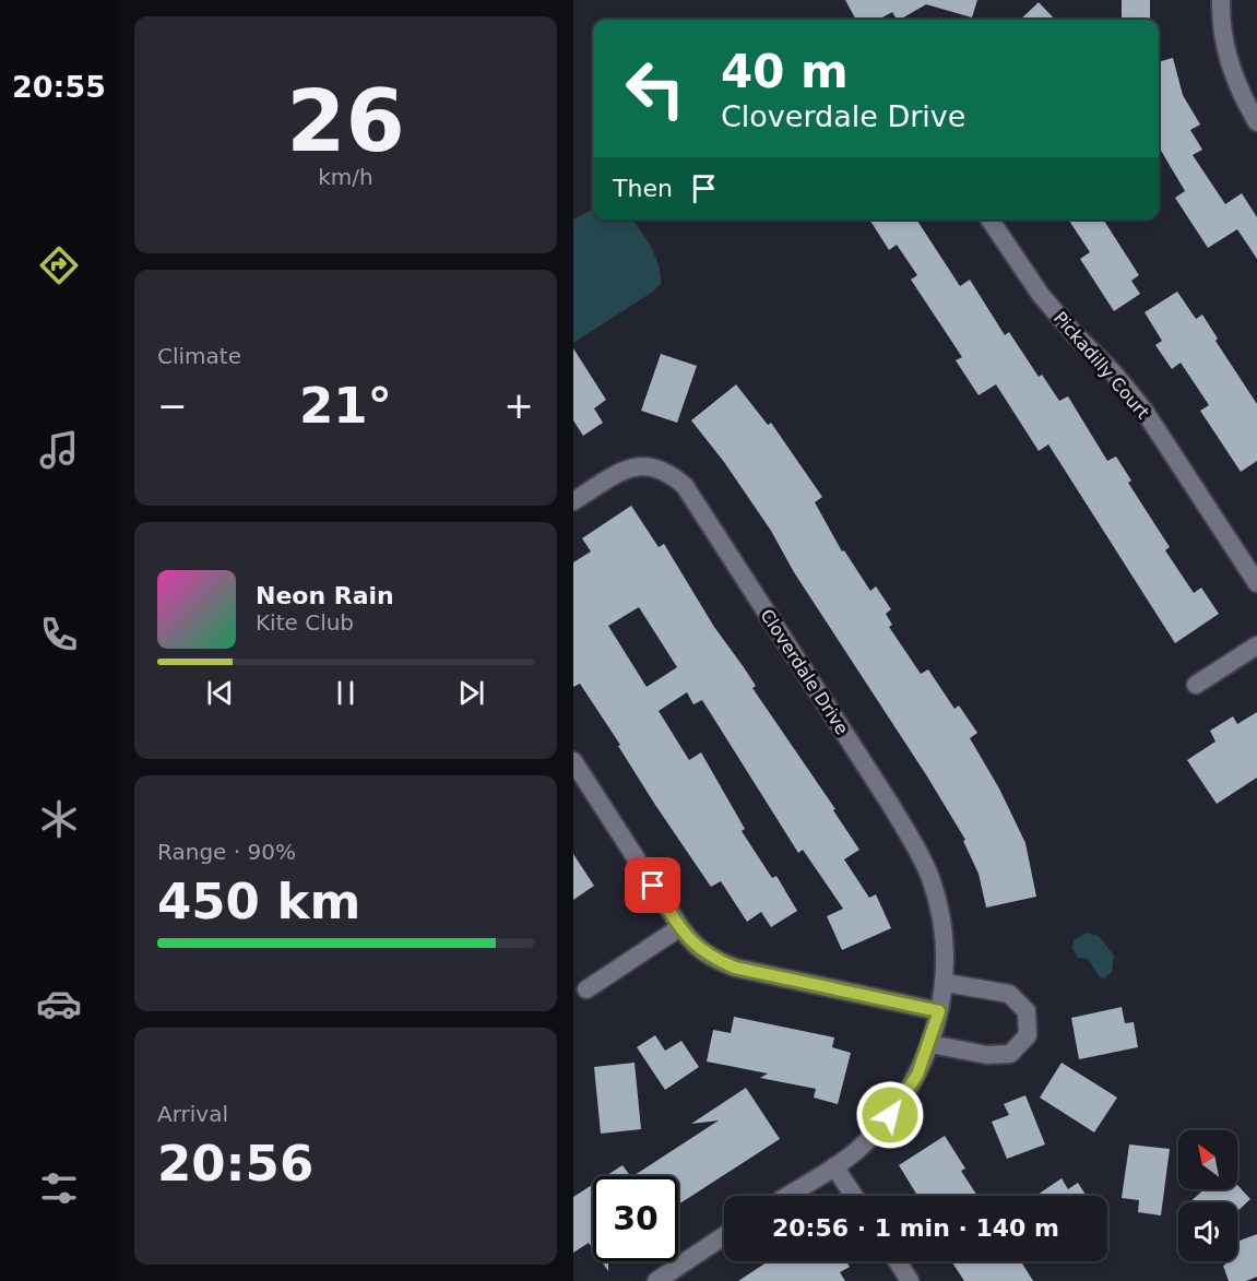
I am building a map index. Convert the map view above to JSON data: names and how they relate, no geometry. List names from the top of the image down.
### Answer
{
  "streets": {
    "street": ["Pickadilly Court", "Cloverdale Drive"]
  },
  "north": "top left",
  "page": {
    "tabs": "20:55",
    "tile": [
      ["26", "km/h"],
      "Climate",
      ["Range · 90%", "450 km"],
      ["Arrival", "20:56"]
    ],
    "turn": ["40 m", "Cloverdale Drive"],
    "then": "Then",
    "heat": ["−", "21°", "+"],
    "song": ["Neon Rain", "Kite Club"],
    "limit": "30",
    "trip": "20:56 · 1 min · 140 m"
  }
}
